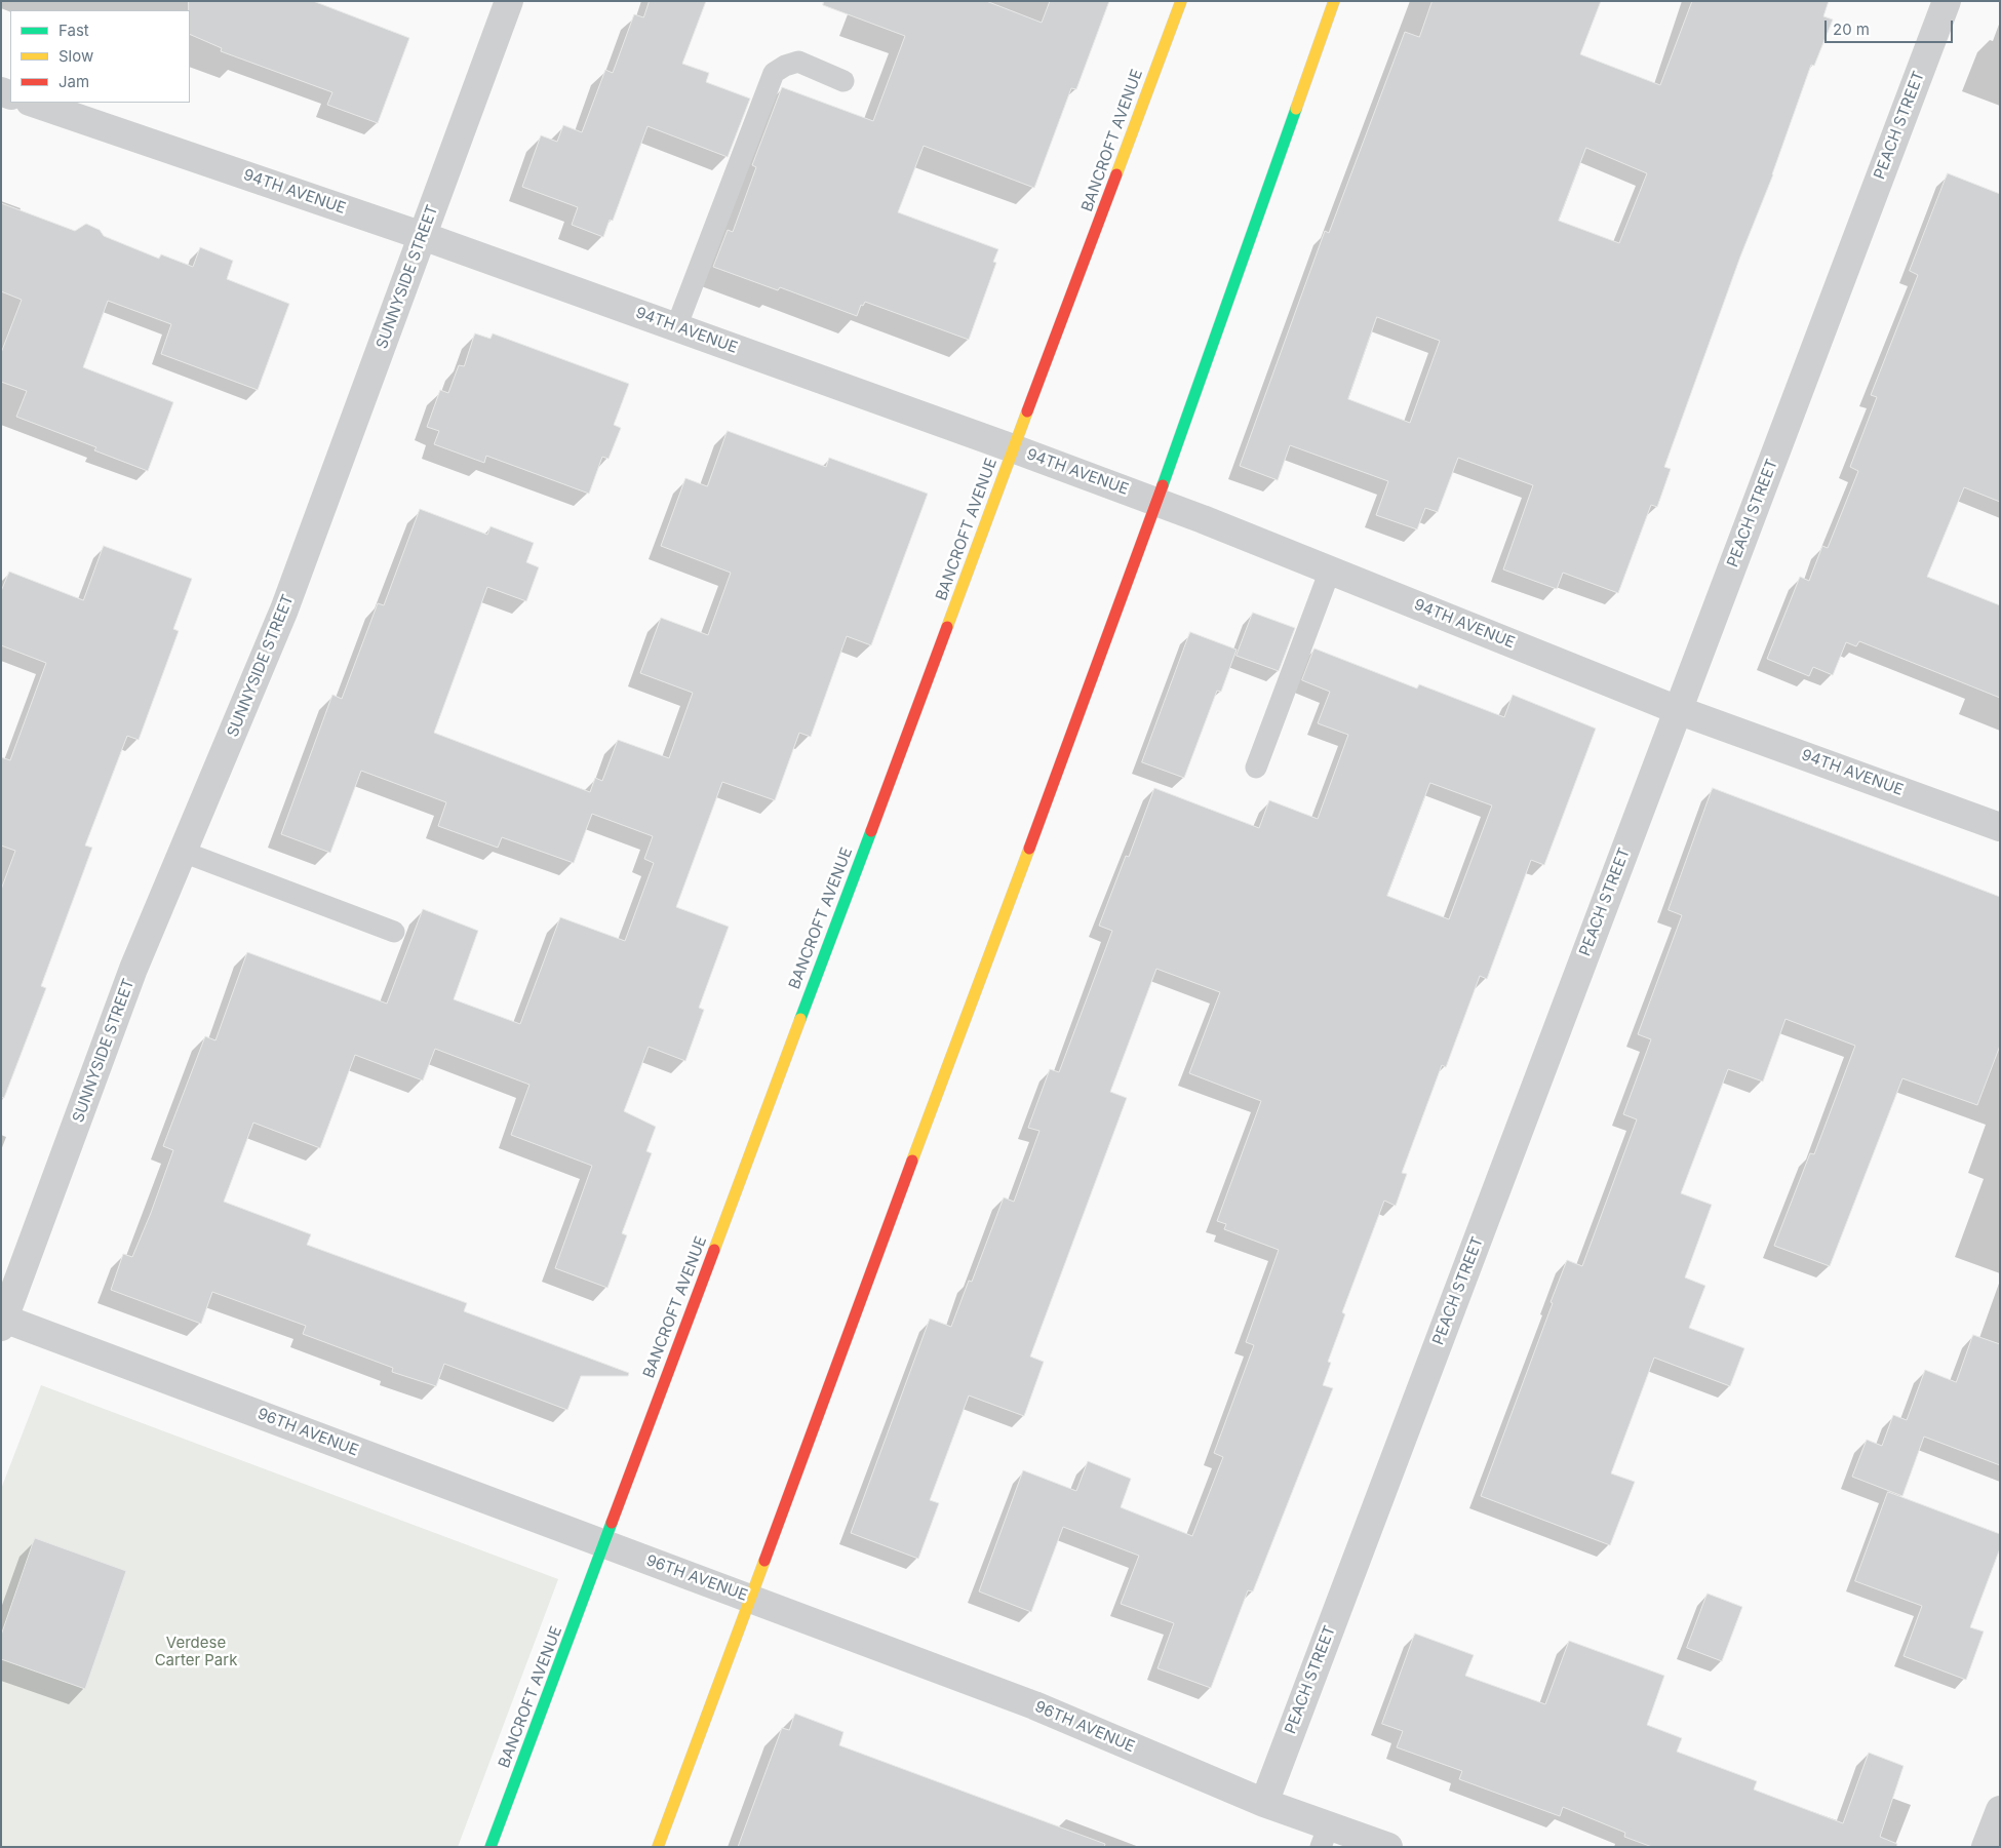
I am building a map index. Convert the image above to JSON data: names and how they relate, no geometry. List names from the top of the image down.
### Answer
{
  "streets": {
    "main road": ["BANCROFT AVENUE"],
    "street": [
      "PEACH STREET",
      "94TH AVENUE",
      "SUNNYSIDE STREET",
      "96TH AVENUE"
    ]
  },
  "crossings": [
    ["PEACH STREET", "94TH AVENUE"],
    ["PEACH STREET", "96TH AVENUE"],
    ["BANCROFT AVENUE", "94TH AVENUE"],
    ["BANCROFT AVENUE", "96TH AVENUE"],
    ["94TH AVENUE", "SUNNYSIDE STREET"],
    ["SUNNYSIDE STREET", "96TH AVENUE"]
  ],
  "parks": ["Verdese Carter Park"],
  "legend": ["Fast", "Slow", "Jam"],
  "scale_bar": "20 m"
}
